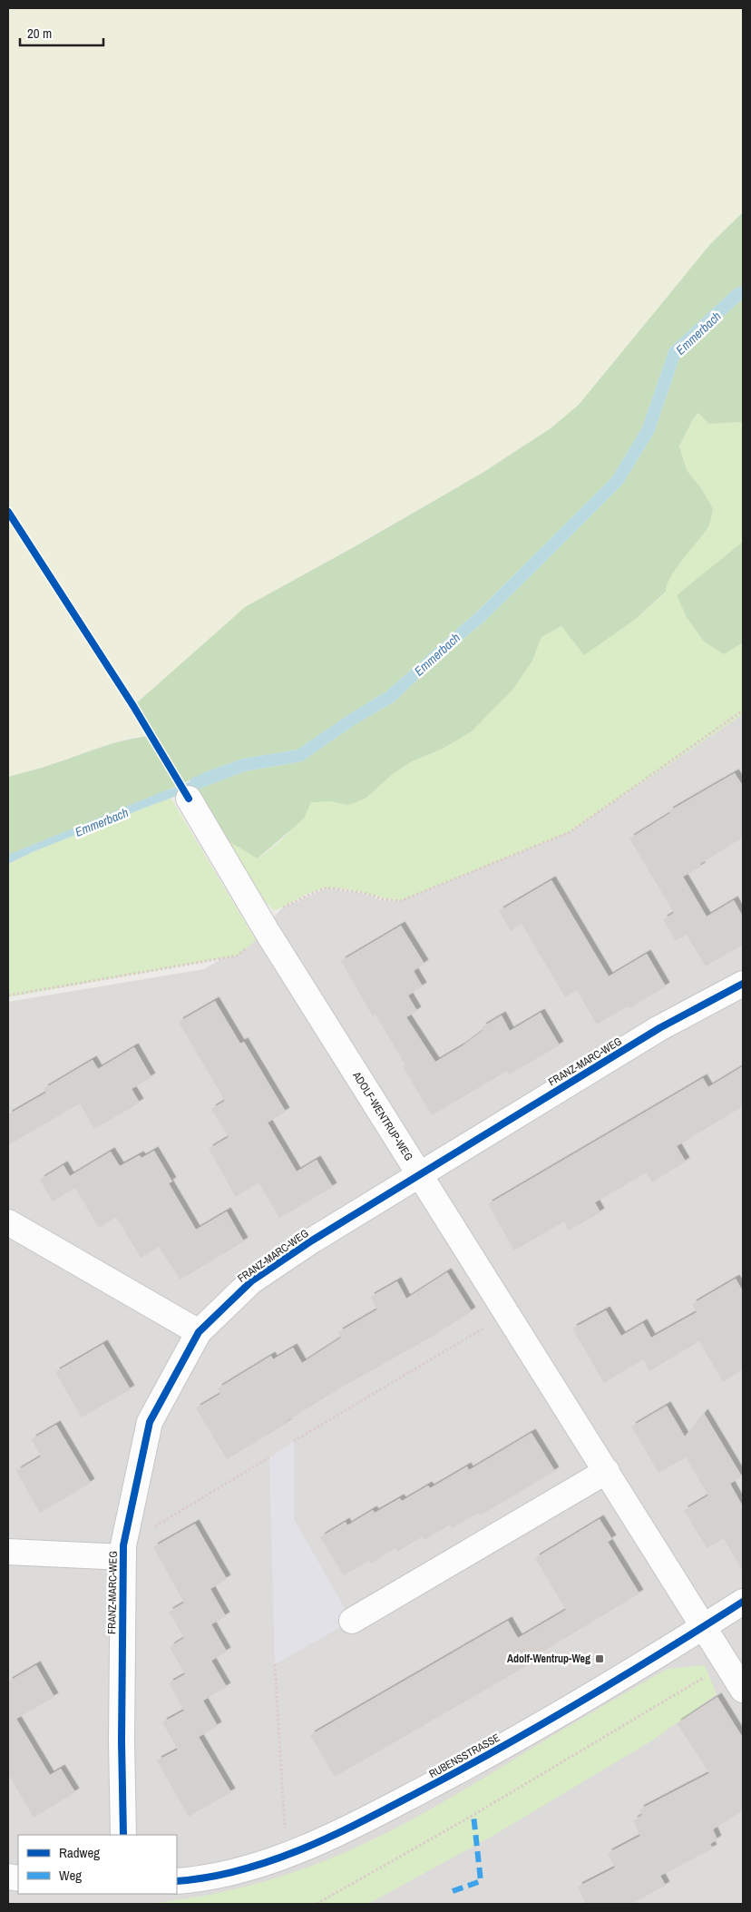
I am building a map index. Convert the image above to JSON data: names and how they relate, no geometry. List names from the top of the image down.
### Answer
{
  "streets": {
    "street": ["FRANZ-MARC-WEG", "ADOLF-WENTRUP-WEG", "RUBENSSTRASSE"]
  },
  "crossings": [
    ["FRANZ-MARC-WEG", "ADOLF-WENTRUP-WEG"],
    ["ADOLF-WENTRUP-WEG", "RUBENSSTRASSE"]
  ],
  "water": ["Emmerbach"],
  "places": {
    "transit": ["Adolf-Wentrup-Weg"]
  },
  "legend": ["Radweg", "Weg"],
  "scale_bar": "20 m"
}
